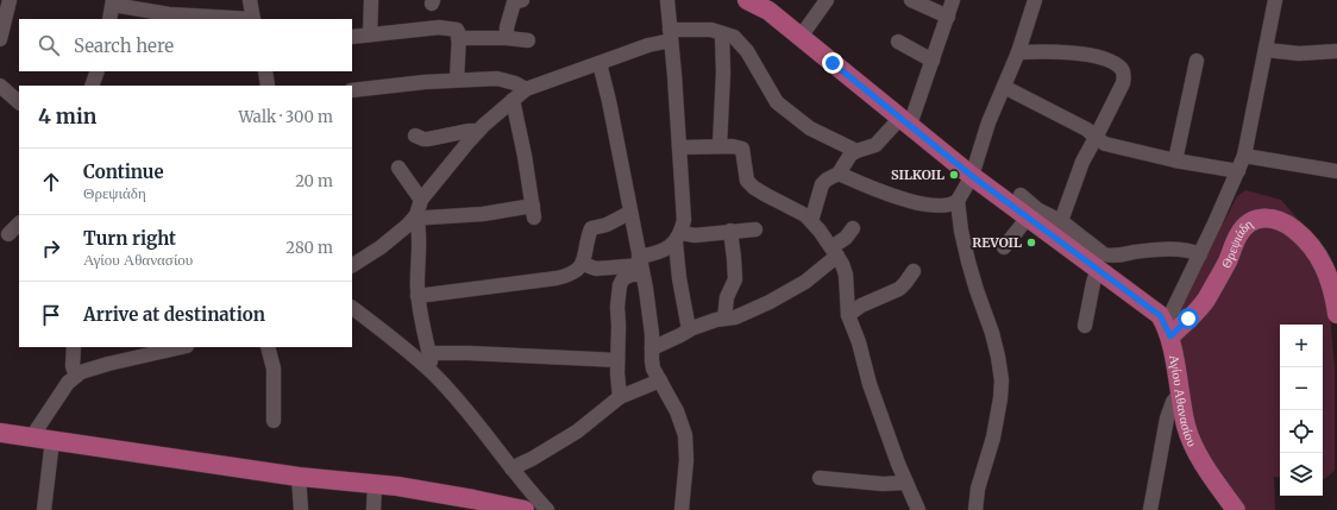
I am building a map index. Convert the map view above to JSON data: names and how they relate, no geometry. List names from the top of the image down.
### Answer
{
  "streets": {
    "main road": ["Θρεψιάδη", "Αγίου Αθανασίου"]
  },
  "crossings": [
    ["Θρεψιάδη", "Αγίου Αθανασίου"]
  ],
  "places": ["SILKOIL", "REVOIL"],
  "page": {
    "search": "Search here",
    "heading": ["4 min", "Walk · 300 m"],
    "list": [
      ["Continue", "Θρεψιάδη", "20 m"],
      ["Turn right", "Αγίου Αθανασίου", "280 m"],
      "Arrive at destination"
    ],
    "map_buttons": ["+", "−"]
  }
}
